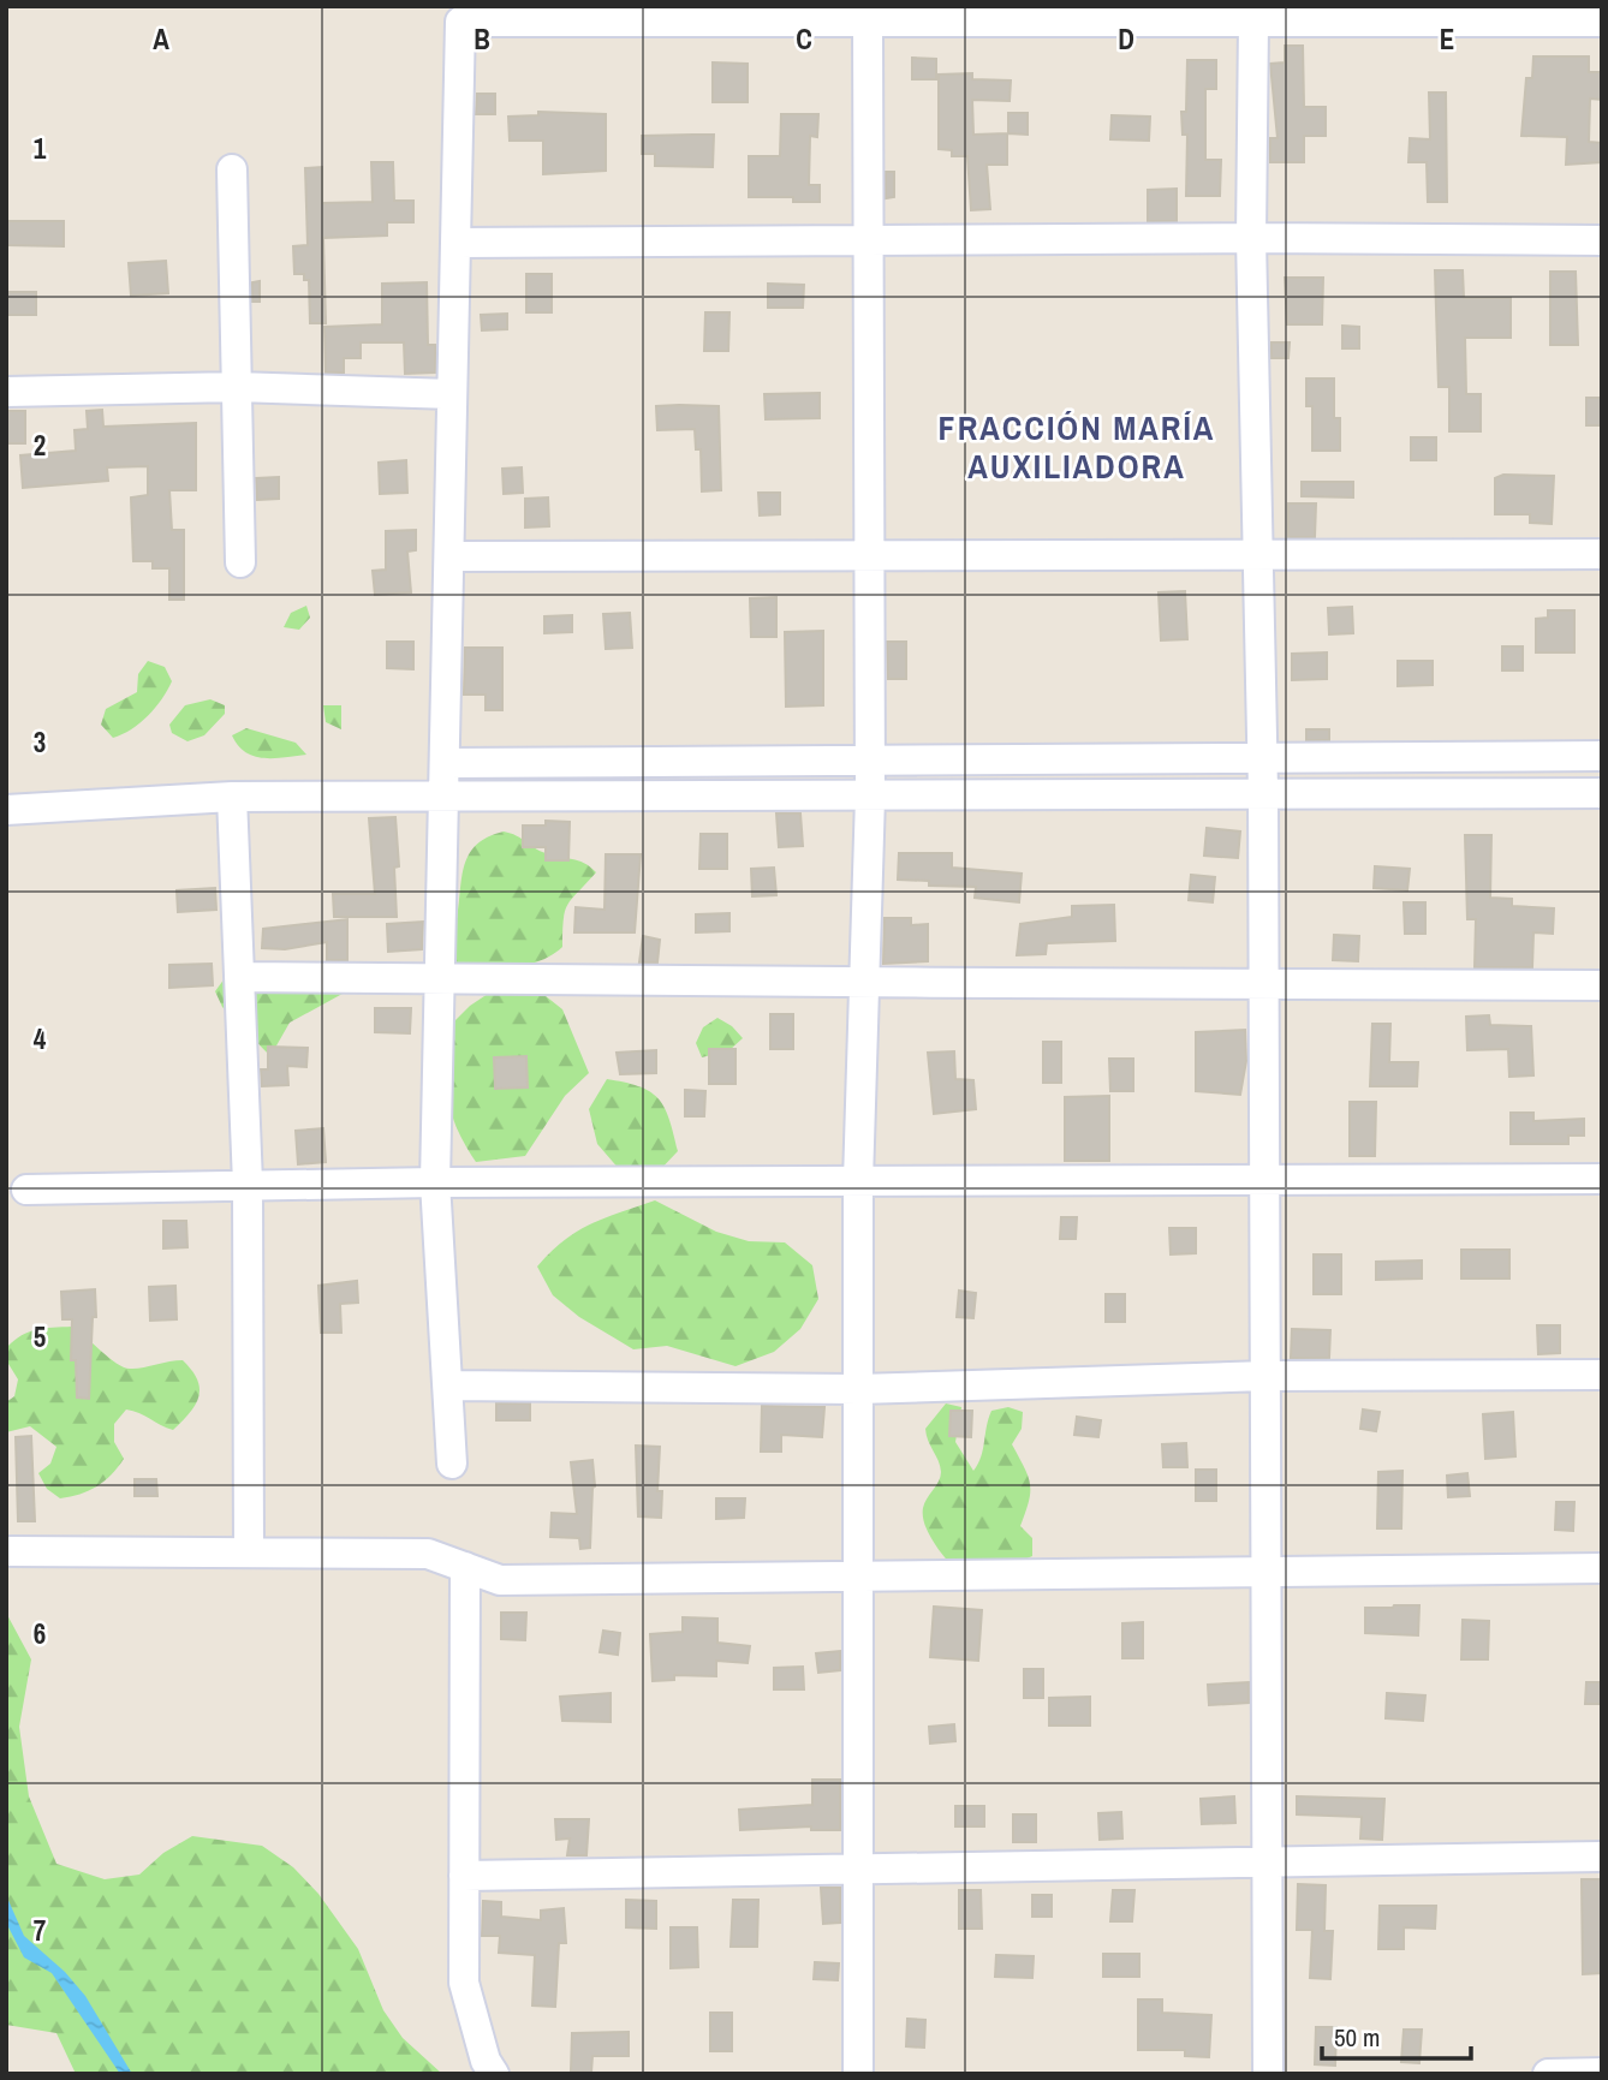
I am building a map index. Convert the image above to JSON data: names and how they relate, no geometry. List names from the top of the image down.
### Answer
{
  "districts": ["FRACCIÓN MARÍA AUXILIADORA"],
  "scale_bar": "50 m",
  "grid": {
    "columns": [
      "A",
      "B",
      "C",
      "D",
      "E"
    ],
    "rows": [
      "1",
      "2",
      "3",
      "4",
      "5",
      "6",
      "7"
    ]
  }
}
